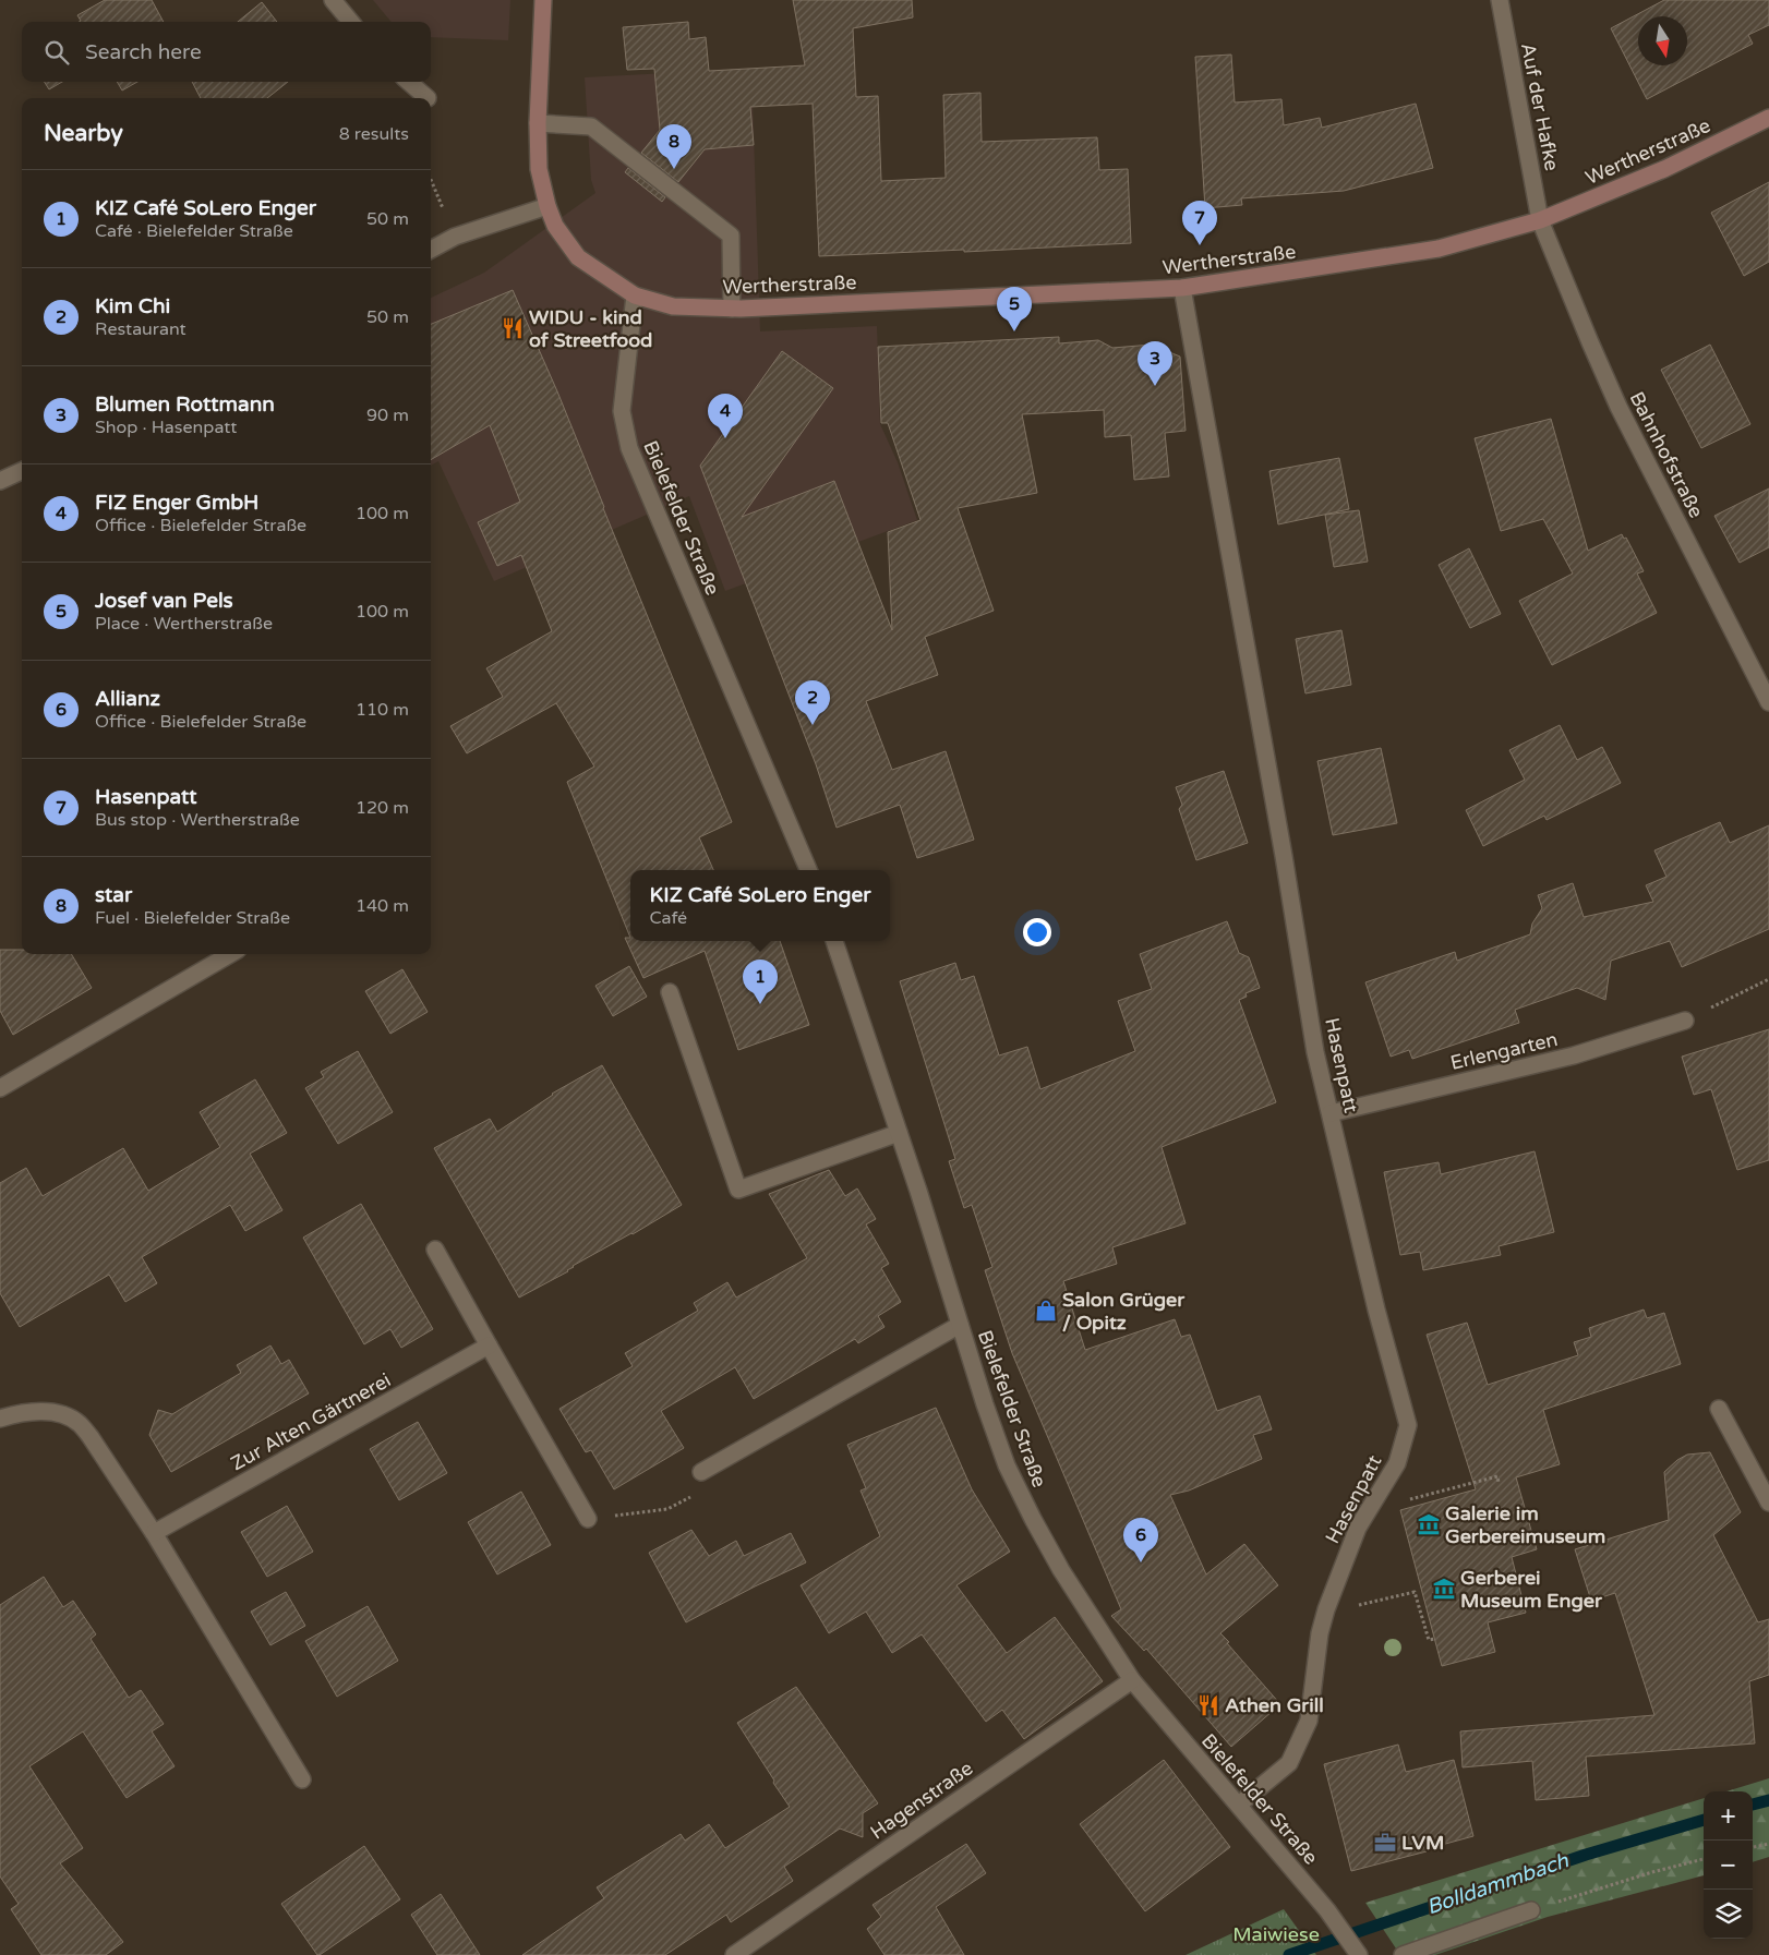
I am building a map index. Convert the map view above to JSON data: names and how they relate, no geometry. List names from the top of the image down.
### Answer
{
  "streets": {
    "main road": ["Wertherstraße"],
    "street": [
      "Auf der Hafke",
      "Bahnhofstraße",
      "Bielefelder Straße",
      "Erlengarten",
      "Hasenpatt",
      "Zur Alten Gärtnerei",
      "Hagenstraße"
    ]
  },
  "crossings": [
    ["Auf der Hafke", "Wertherstraße"],
    ["Auf der Hafke", "Bahnhofstraße"],
    ["Wertherstraße", "Bahnhofstraße"],
    ["Wertherstraße", "Bielefelder Straße"],
    ["Wertherstraße", "Hasenpatt"],
    ["Bielefelder Straße", "Hasenpatt"],
    ["Bielefelder Straße", "Hagenstraße"],
    ["Erlengarten", "Hasenpatt"]
  ],
  "water": ["Bolldammbach"],
  "parks": ["Maiwiese"],
  "places": {
    "restaurant": ["WIDU - kind of Streetfood", "Athen Grill"],
    "shop": ["Salon Grüger / Opitz"],
    "museum": ["Galerie im Gerbereimuseum", "Gerberei Museum Enger"],
    "office": ["LVM"]
  },
  "north": "bottom",
  "page": {
    "search": "Search here",
    "heading": ["Nearby", "8 results"],
    "pins": [
      "8",
      "7",
      "5",
      "3",
      "4",
      "2",
      "1",
      "6"
    ],
    "list": [
      {
        "mark": "1",
        "name": "KIZ Café SoLero Enger",
        "note": "Café · Bielefelder Straße",
        "value": "50 m"
      },
      {
        "mark": "2",
        "name": "Kim Chi",
        "note": "Restaurant",
        "value": "50 m"
      },
      {
        "mark": "3",
        "name": "Blumen Rottmann",
        "note": "Shop · Hasenpatt",
        "value": "90 m"
      },
      {
        "mark": "4",
        "name": "FIZ Enger GmbH",
        "note": "Office · Bielefelder Straße",
        "value": "100 m"
      },
      {
        "mark": "5",
        "name": "Josef van Pels",
        "note": "Place · Wertherstraße",
        "value": "100 m"
      },
      {
        "mark": "6",
        "name": "Allianz",
        "note": "Office · Bielefelder Straße",
        "value": "110 m"
      },
      {
        "mark": "7",
        "name": "Hasenpatt",
        "note": "Bus stop · Wertherstraße",
        "value": "120 m"
      },
      {
        "mark": "8",
        "name": "star",
        "note": "Fuel · Bielefelder Straße",
        "value": "140 m"
      }
    ],
    "popup": ["KIZ Café SoLero Enger", "Café"],
    "map_buttons": ["+", "−"]
  }
}
